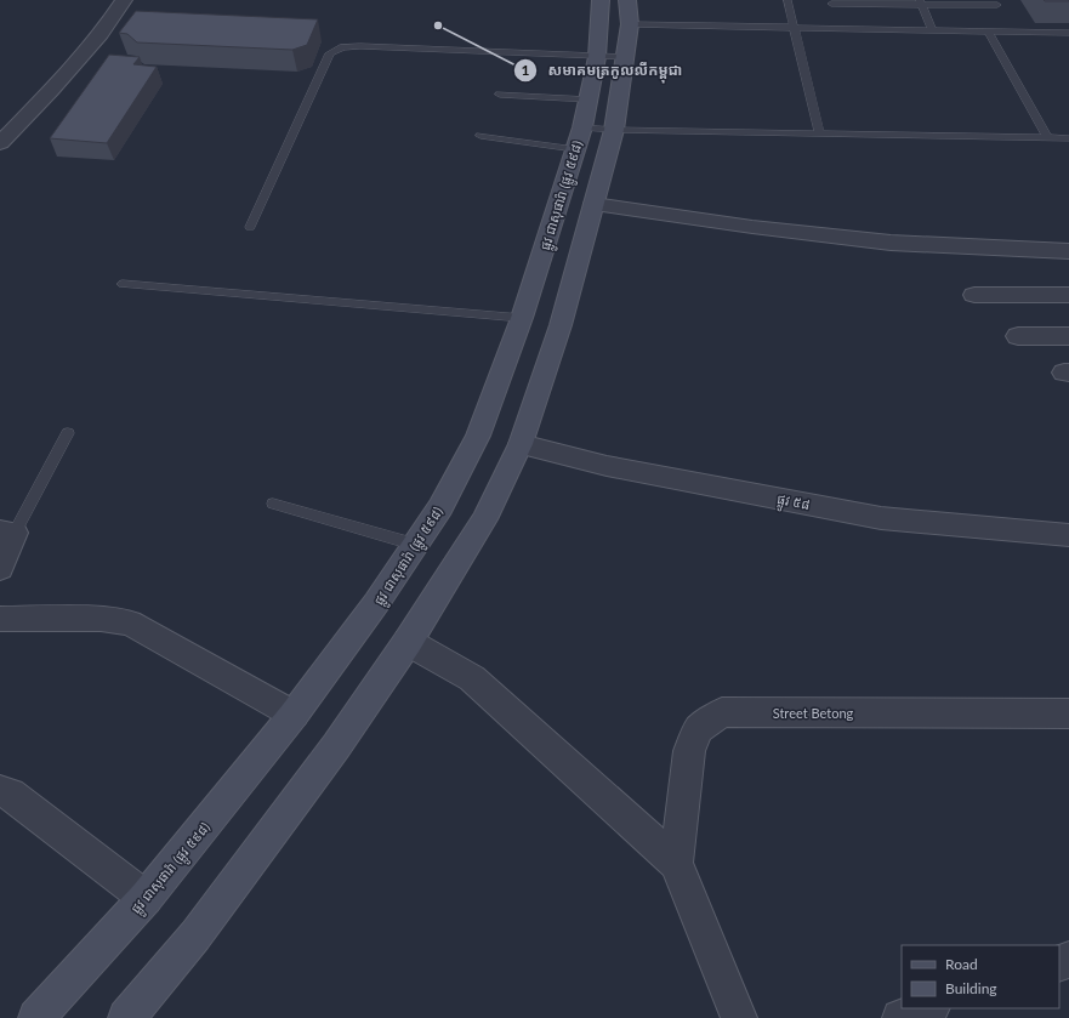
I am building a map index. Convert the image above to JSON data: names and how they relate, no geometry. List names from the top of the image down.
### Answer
{
  "streets": {
    "main road": ["ផ្លូវ ជាសុផារ៉ា (ផ្លូវ ៥៩៨)"],
    "street": ["ផ្លូវ ៥៨", "Street Betong"]
  },
  "places": ["សមាគមត្រកូលលីកម្ពុជា"],
  "legend": ["Road", "Building"]
}
